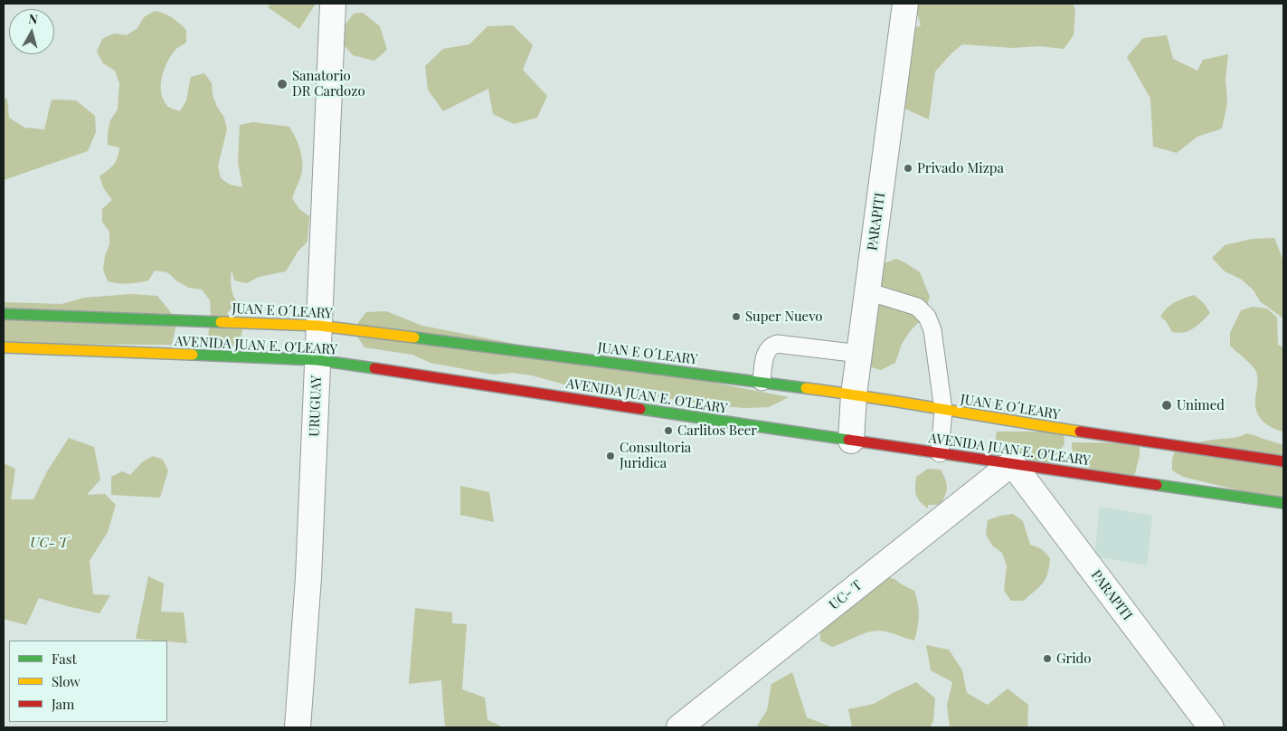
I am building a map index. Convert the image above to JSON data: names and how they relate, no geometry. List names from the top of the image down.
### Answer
{
  "streets": {
    "street": [
      "PARAPITI",
      "JUAN E O´LEARY",
      "AVENIDA JUAN E. O'LEARY",
      "URUGUAY",
      "UC- T"
    ]
  },
  "crossings": [
    ["PARAPITI", "JUAN E O´LEARY"],
    ["PARAPITI", "AVENIDA JUAN E. O'LEARY"],
    ["PARAPITI", "UC- T"],
    ["JUAN E O´LEARY", "URUGUAY"],
    ["AVENIDA JUAN E. O'LEARY", "URUGUAY"],
    ["AVENIDA JUAN E. O'LEARY", "UC- T"]
  ],
  "parks": ["UC- T"],
  "places": [
    "Sanatorio DR Cardozo",
    "Privado Mizpa",
    "Super Nuevo",
    "Unimed",
    "Carlitos Beer",
    "Consultoria Juridica",
    "Grido"
  ],
  "legend": ["Fast", "Slow", "Jam"],
  "north": "top"
}
